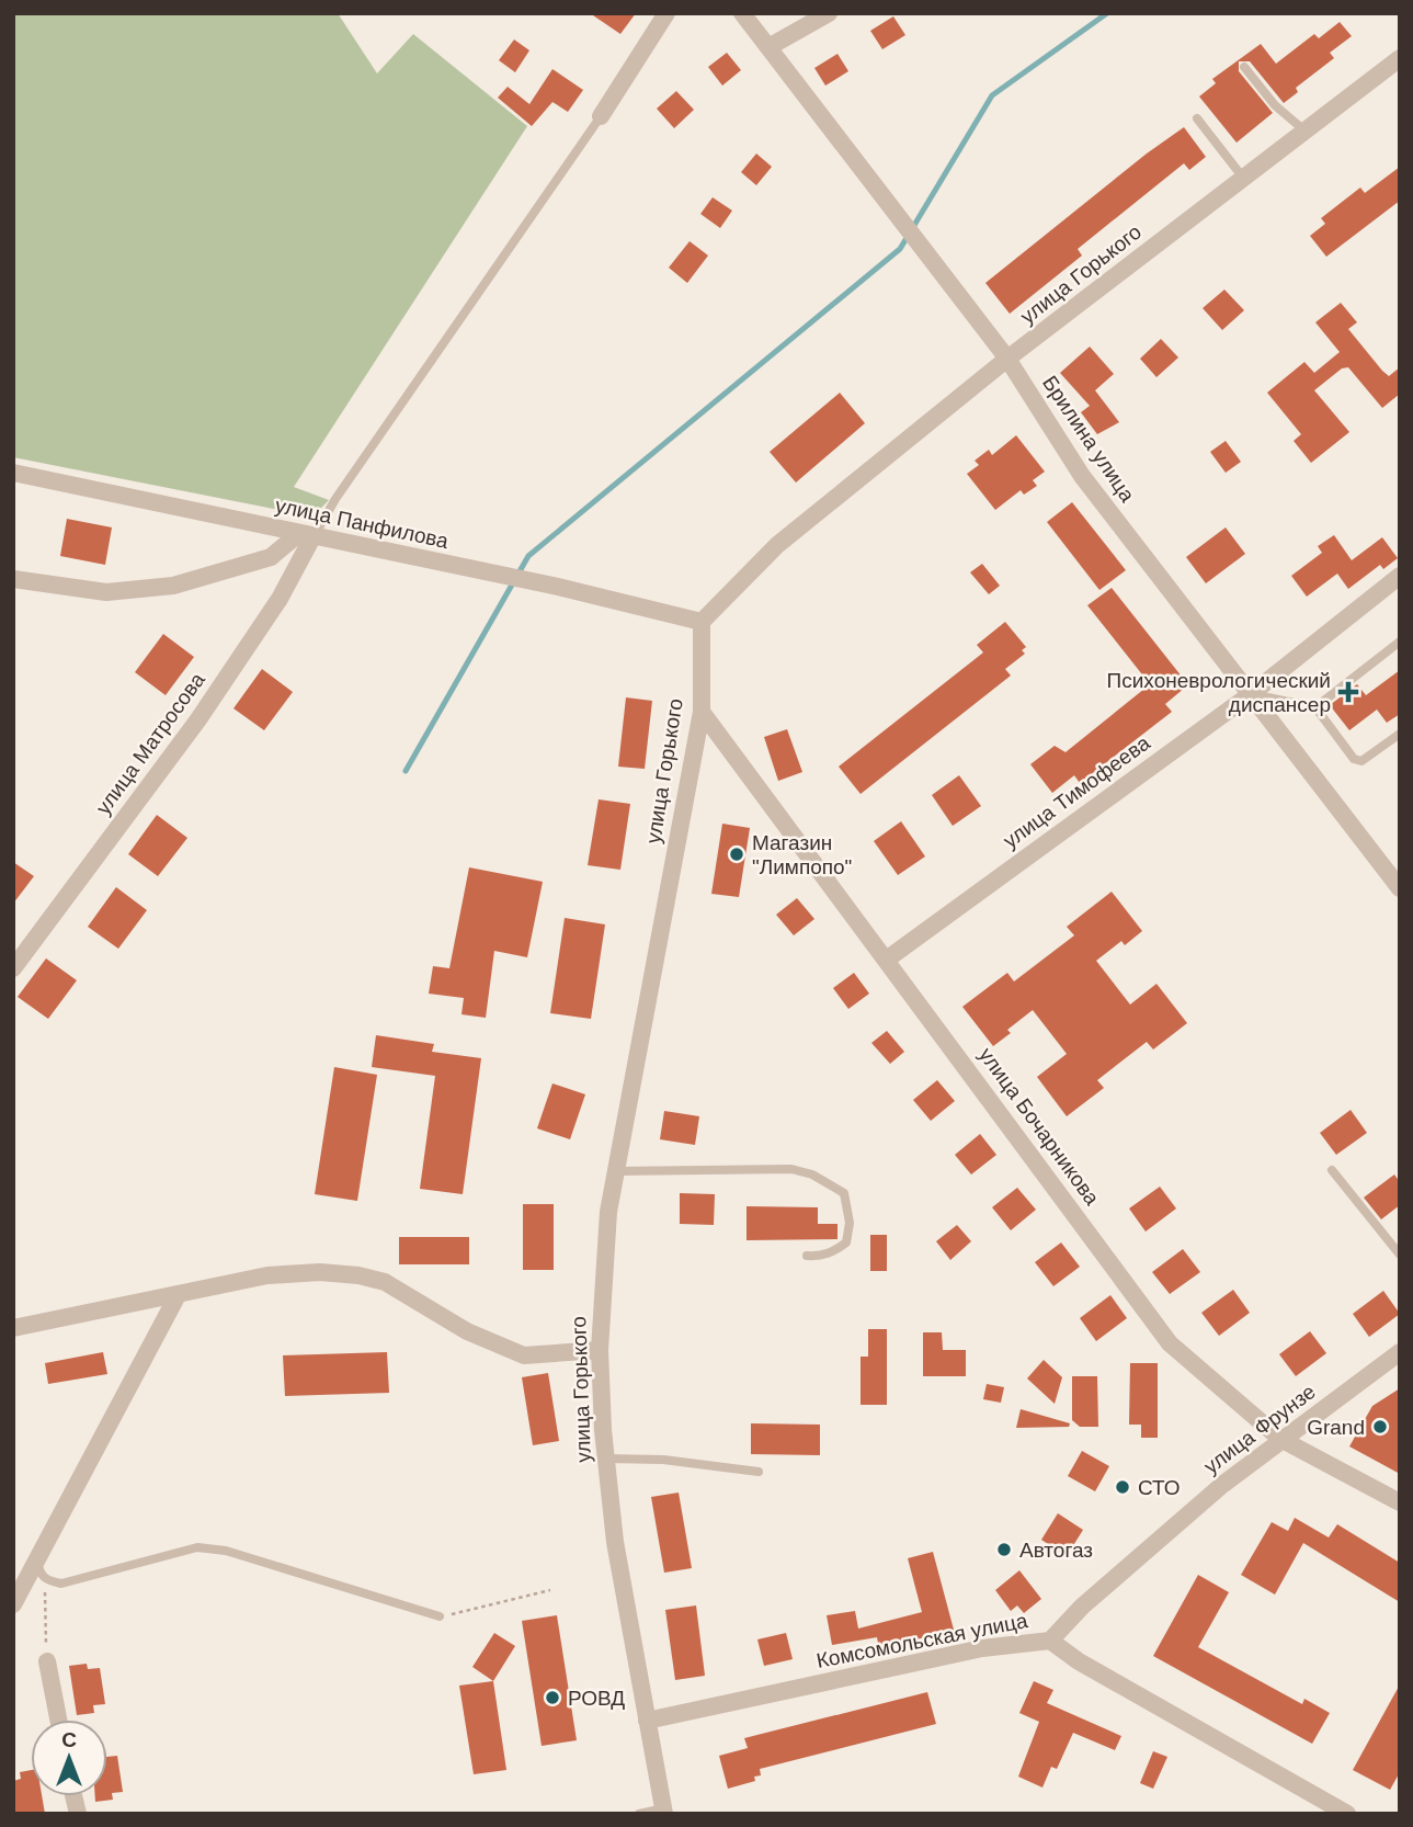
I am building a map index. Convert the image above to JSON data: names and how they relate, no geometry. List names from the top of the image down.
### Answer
{
  "streets": {
    "street": [
      "улица Горького",
      "Брилина улица",
      "улица Панфилова",
      "улица Матросова",
      "улица Тимофеева",
      "улица Бочарникова",
      "улица Фрунзе",
      "Комсомольская улица"
    ]
  },
  "crossings": [
    ["улица Горького", "Брилина улица"],
    ["улица Горького", "улица Панфилова"],
    ["улица Горького", "улица Бочарникова"],
    ["улица Горького", "Комсомольская улица"],
    ["Брилина улица", "улица Тимофеева"],
    ["улица Панфилова", "улица Матросова"],
    ["улица Тимофеева", "улица Бочарникова"],
    ["улица Бочарникова", "улица Фрунзе"],
    ["улица Фрунзе", "Комсомольская улица"]
  ],
  "places": {
    "health": ["Психоневрологический диспансер"],
    "other": [
      "Магазин \"Лимпопо\"",
      "Grand",
      "СТО",
      "Автогаз",
      "РОВД"
    ]
  },
  "north": "top"
}
